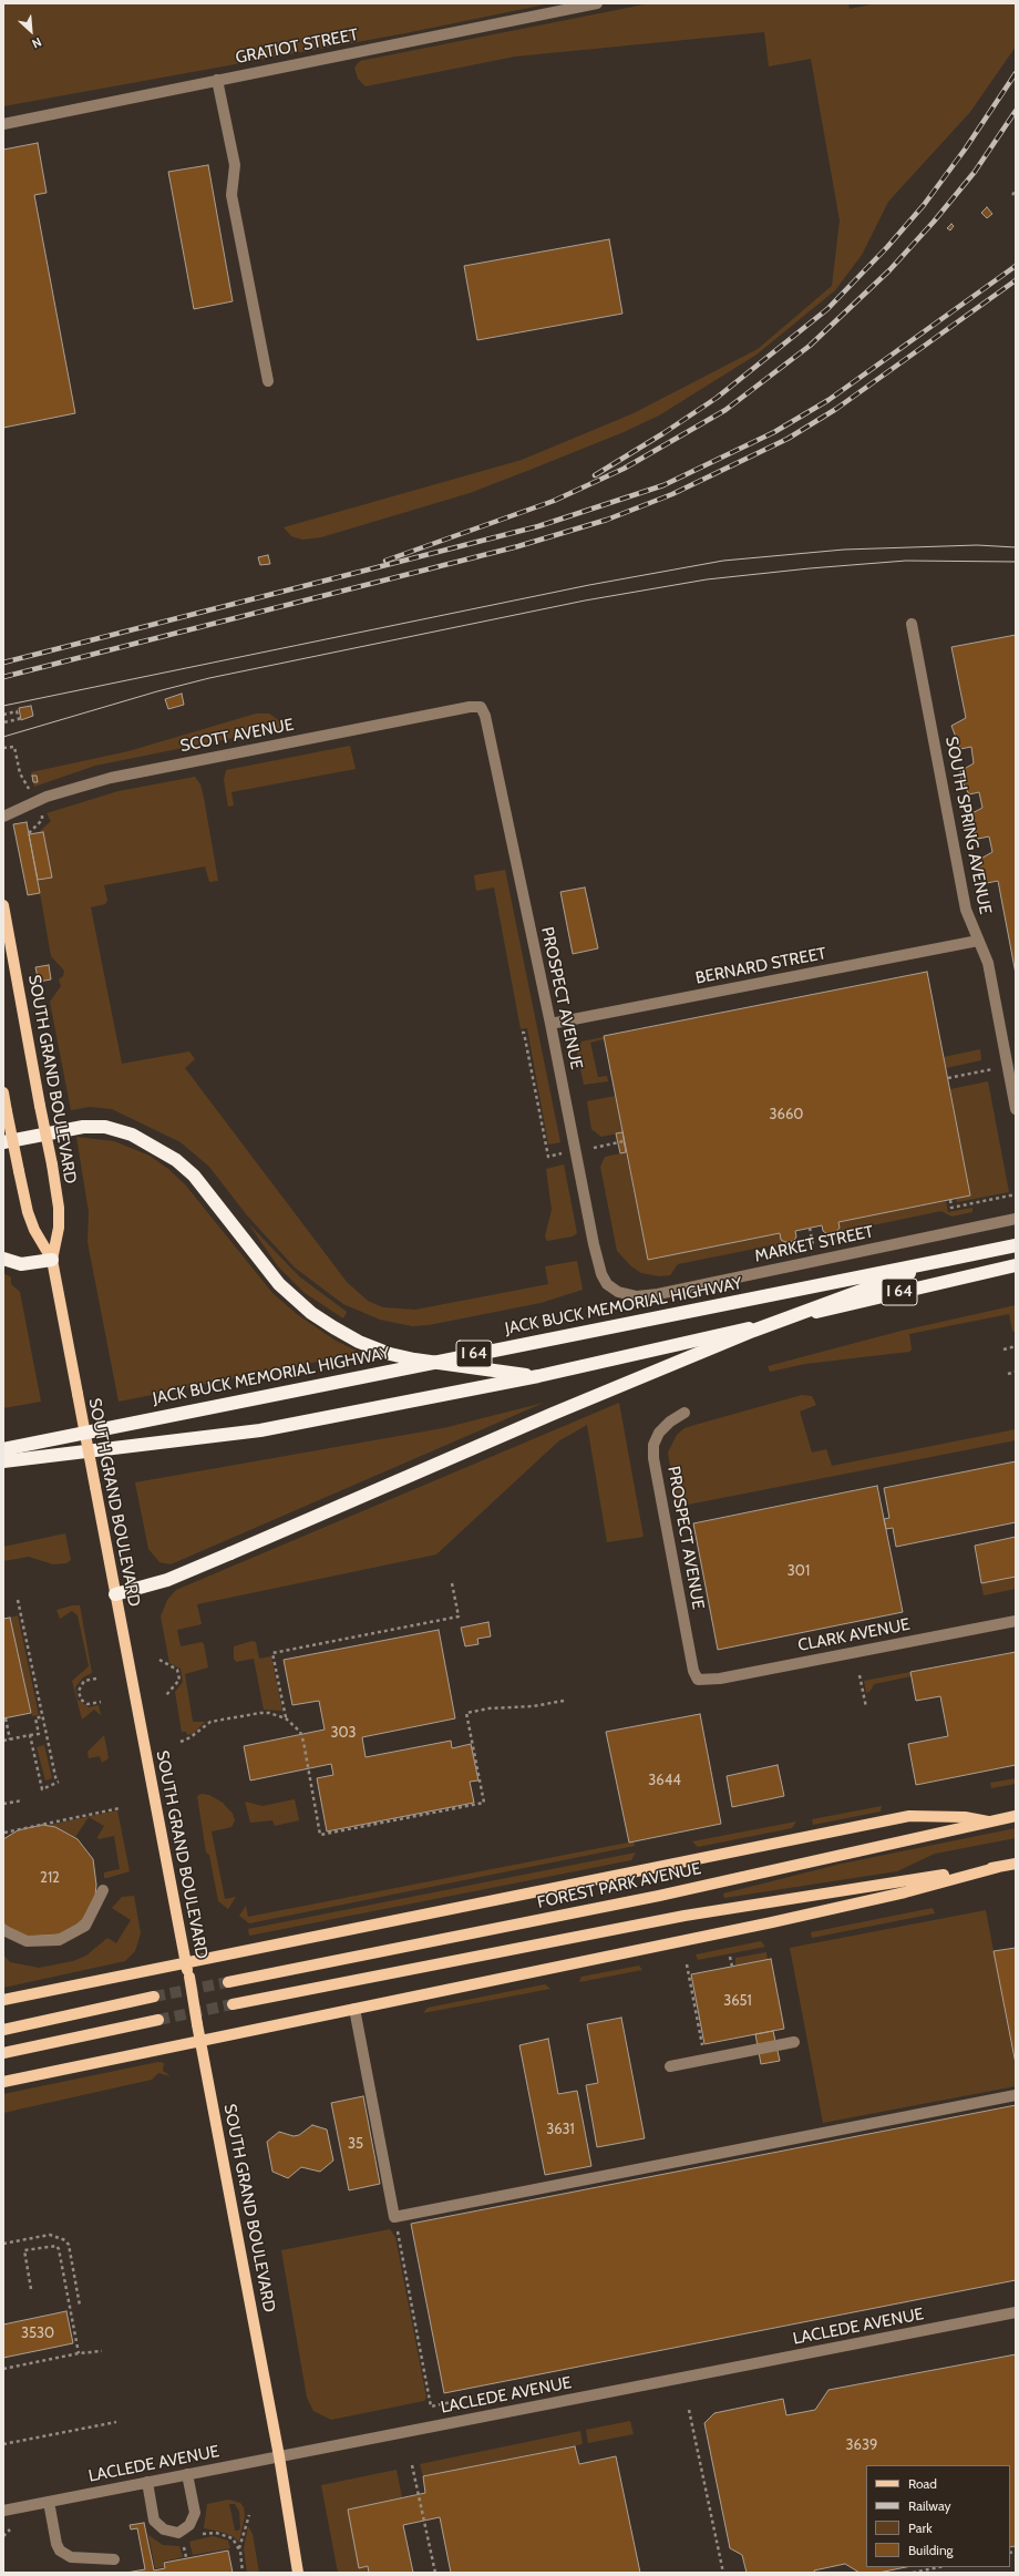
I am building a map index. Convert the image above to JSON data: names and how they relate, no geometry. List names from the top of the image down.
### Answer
{
  "streets": {
    "highway": ["I 64", "JACK BUCK MEMORIAL HIGHWAY"],
    "main road": ["SOUTH GRAND BOULEVARD", "FOREST PARK AVENUE"],
    "street": [
      "GRATIOT STREET",
      "SCOTT AVENUE",
      "SOUTH SPRING AVENUE",
      "BERNARD STREET",
      "PROSPECT AVENUE",
      "MARKET STREET",
      "CLARK AVENUE",
      "LACLEDE AVENUE"
    ]
  },
  "crossings": [
    ["SCOTT AVENUE", "PROSPECT AVENUE"],
    ["SOUTH SPRING AVENUE", "BERNARD STREET"],
    ["BERNARD STREET", "PROSPECT AVENUE"],
    ["PROSPECT AVENUE", "MARKET STREET"],
    ["PROSPECT AVENUE", "CLARK AVENUE"],
    ["SOUTH GRAND BOULEVARD", "LACLEDE AVENUE"]
  ],
  "house_numbers": [
    "3660",
    "301",
    "303",
    "3644",
    "212",
    "3651",
    "3631",
    "35",
    "3530",
    "3639"
  ],
  "legend": [
    "Road",
    "Railway",
    "Park",
    "Building"
  ],
  "north": "bottom right"
}
